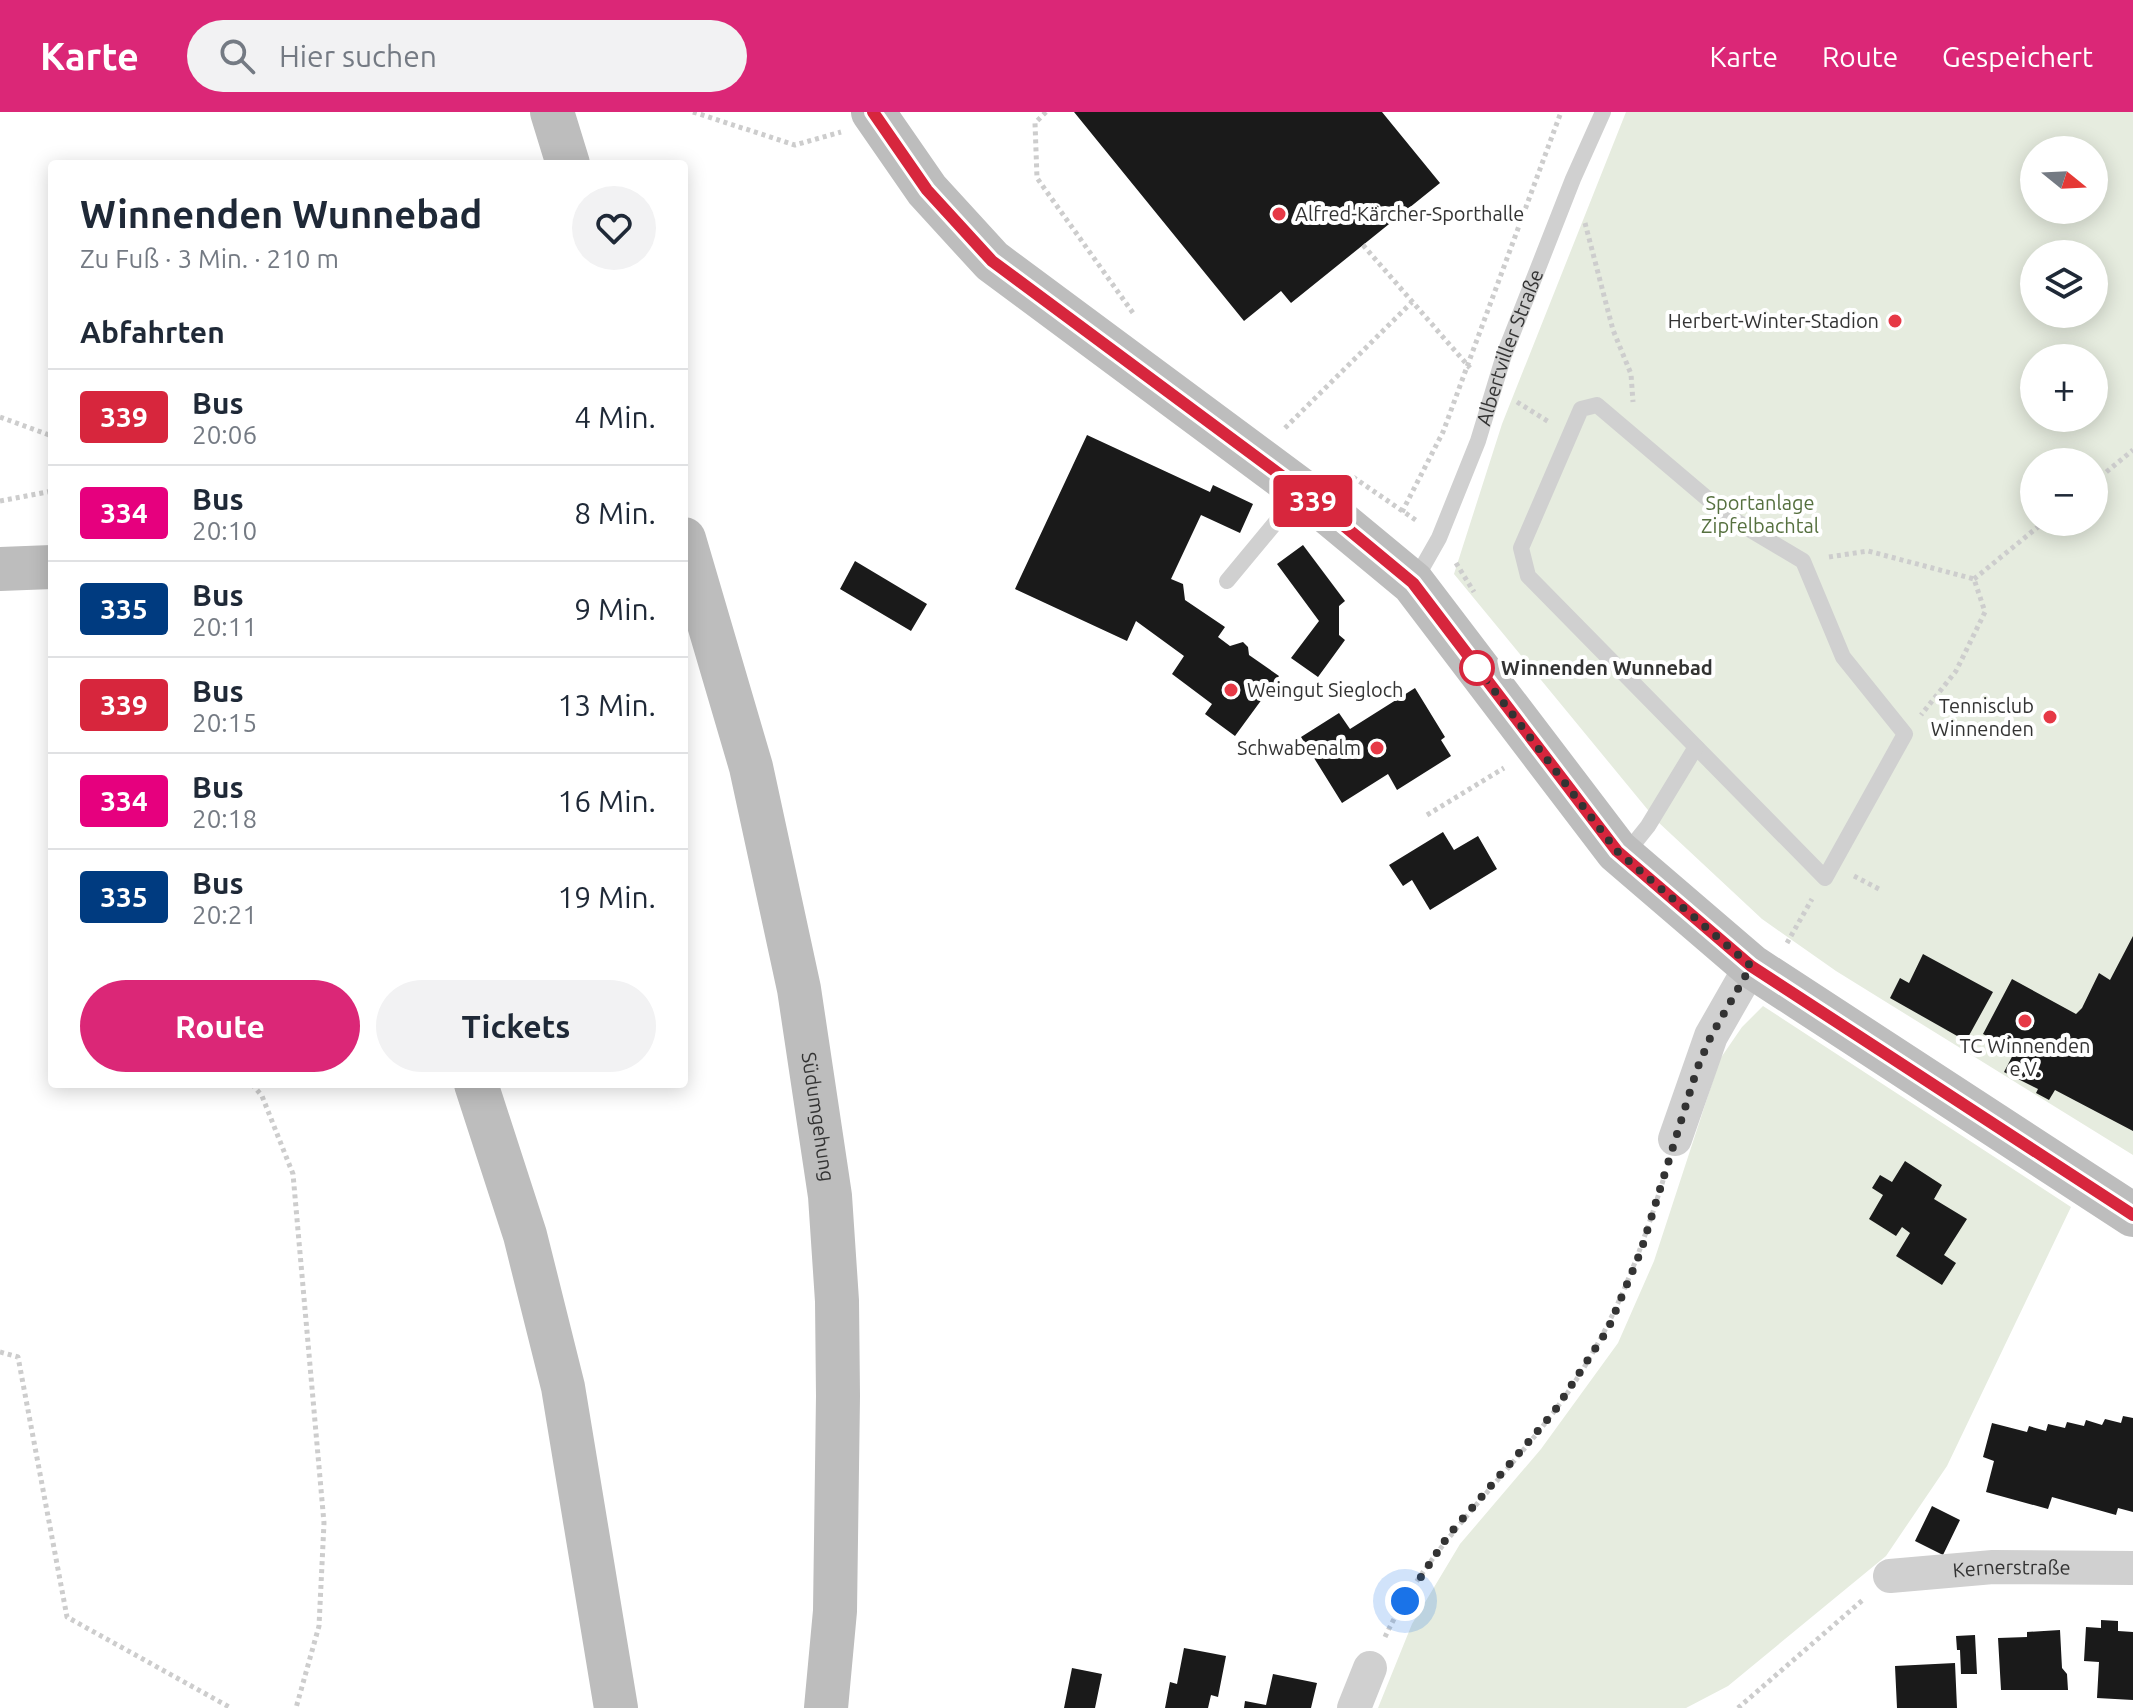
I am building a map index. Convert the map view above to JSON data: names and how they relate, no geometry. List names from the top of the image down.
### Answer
{
  "streets": {
    "street": ["Südumgehung", "Kernerstraße"],
    "lane": ["Albertviller Straße"]
  },
  "parks": ["Sportanlage Zipfelbachtal"],
  "places": [
    "Alfred-Kärcher-Sporthalle",
    "Herbert-Winter-Stadion",
    "Winnenden Wunnebad",
    "Weingut Siegloch",
    "Tennisclub Winnenden",
    "Schwabenalm",
    "TC Winnenden e.V."
  ],
  "lines": ["bus line 339"],
  "north": "right",
  "page": {
    "header": "Karte",
    "search": "Hier suchen",
    "nav": ["Karte", "Route", "Gespeichert"],
    "on_map": "339",
    "map_buttons": ["+", "−"],
    "heading": [
      ["Winnenden Wunnebad", "Zu Fuß · 3 Min. · 210 m"],
      "Abfahrten"
    ],
    "list": [
      {
        "mark": "339",
        "name": "Bus",
        "note": "20:06",
        "value": "4 Min."
      },
      {
        "mark": "334",
        "name": "Bus",
        "note": "20:10",
        "value": "8 Min."
      },
      {
        "mark": "335",
        "name": "Bus",
        "note": "20:11",
        "value": "9 Min."
      },
      {
        "mark": "339",
        "name": "Bus",
        "note": "20:15",
        "value": "13 Min."
      },
      {
        "mark": "334",
        "name": "Bus",
        "note": "20:18",
        "value": "16 Min."
      },
      {
        "mark": "335",
        "name": "Bus",
        "note": "20:21",
        "value": "19 Min."
      }
    ],
    "buttons": ["Route", "Tickets"]
  }
}
